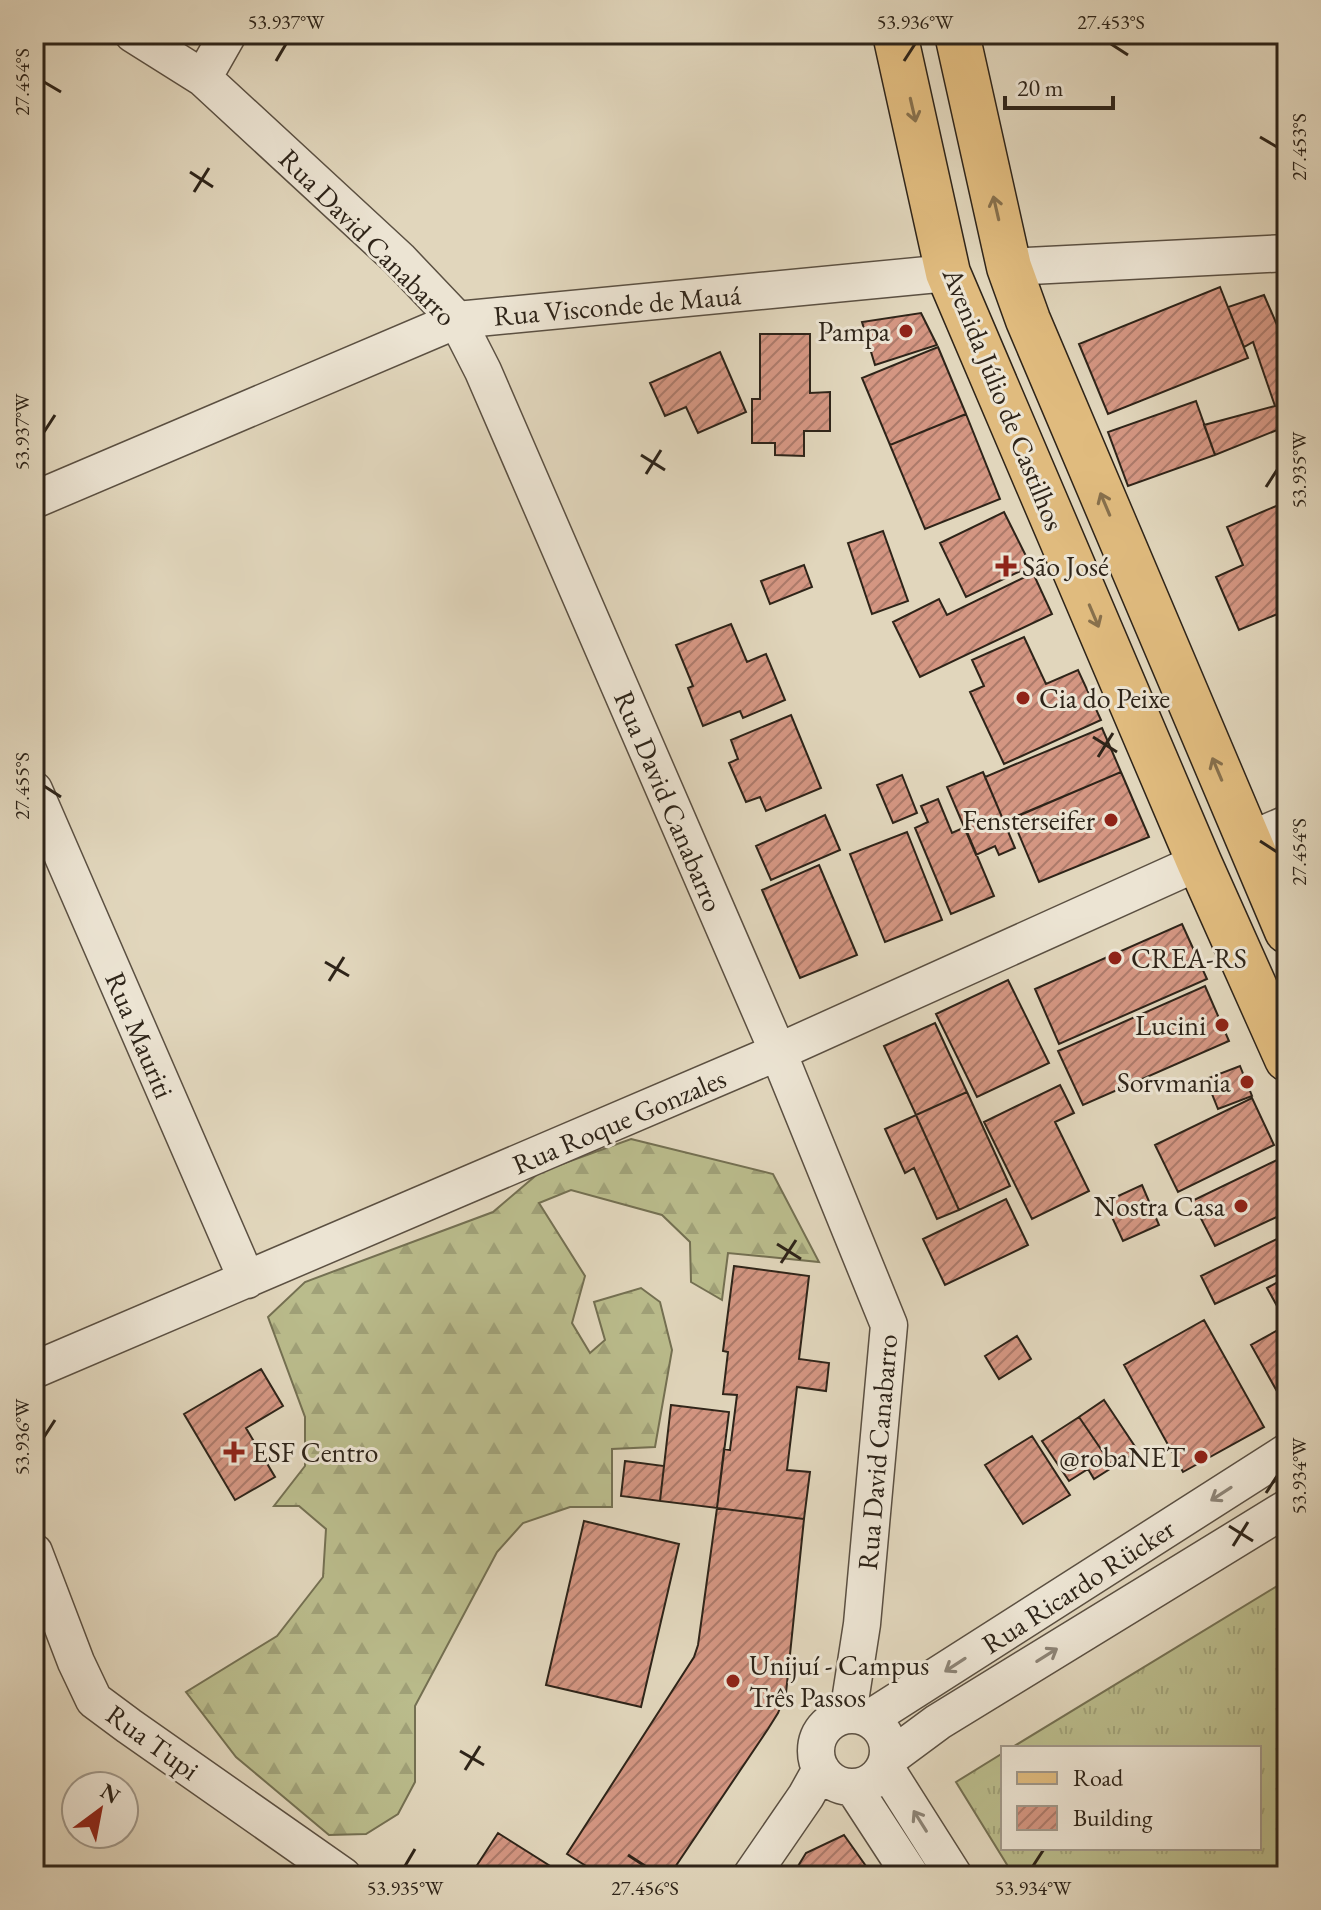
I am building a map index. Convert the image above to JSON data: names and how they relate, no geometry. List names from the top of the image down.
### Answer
{
  "streets": {
    "main road": ["Avenida Júlio de Castilhos"],
    "street": [
      "Rua David Canabarro",
      "Rua Visconde de Mauá",
      "Rua Mauriti",
      "Rua Roque Gonzales",
      "Rua Ricardo Rücker",
      "Rua Tupi"
    ]
  },
  "crossings": [
    ["Rua David Canabarro", "Rua Visconde de Mauá"],
    ["Rua David Canabarro", "Rua Roque Gonzales"],
    ["Rua David Canabarro", "Rua Ricardo Rücker"],
    ["Rua Visconde de Mauá", "Avenida Júlio de Castilhos"],
    ["Avenida Júlio de Castilhos", "Rua Roque Gonzales"],
    ["Rua Mauriti", "Rua Roque Gonzales"]
  ],
  "places": {
    "other": [
      "Pampa",
      "Cia do Peixe",
      "Fensterseifer",
      "CREA-RS",
      "Lucini",
      "Sorvmania",
      "Nostra Casa",
      "@robaNET",
      "Unijuí - Campus Três Passos"
    ],
    "health": ["São José", "ESF Centro"]
  },
  "legend": ["Road", "Building"],
  "scale_bar": "20 m",
  "north": "top right",
  "coordinates": [
    "53.937°W",
    "53.936°W",
    "27.453°S",
    "27.454°S",
    "53.935°W",
    "27.455°S",
    "53.934°W",
    "27.456°S"
  ]
}
